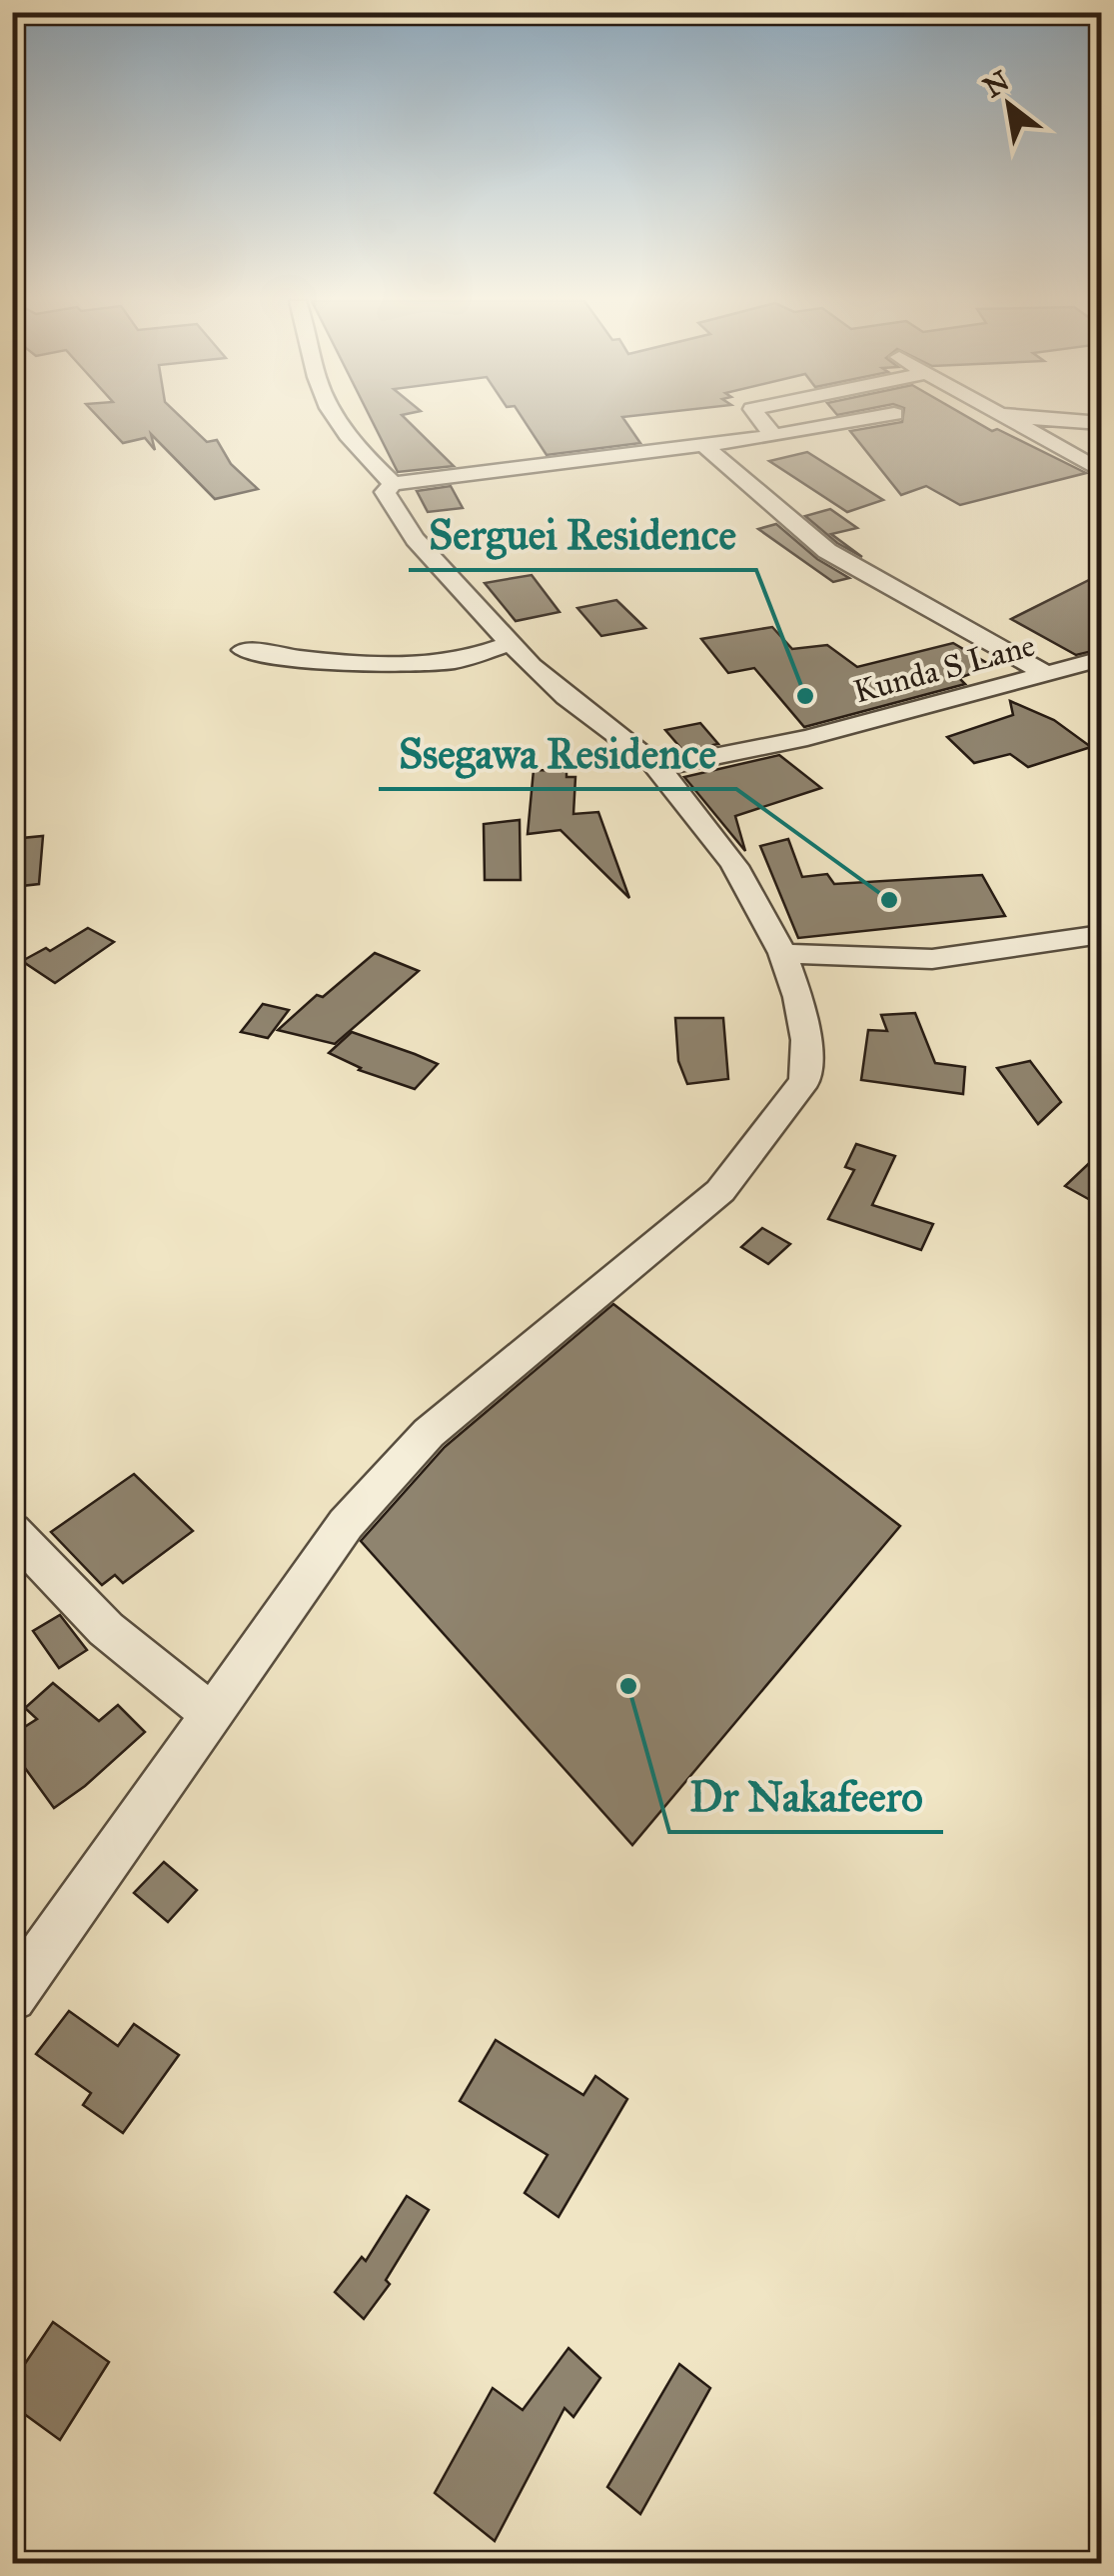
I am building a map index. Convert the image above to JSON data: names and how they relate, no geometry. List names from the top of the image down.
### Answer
{
  "streets": {
    "street": ["Kunda S Lane"]
  },
  "places": ["Serguei Residence", "Ssegawa Residence", "Dr Nakafeero"],
  "north": "top left"
}
